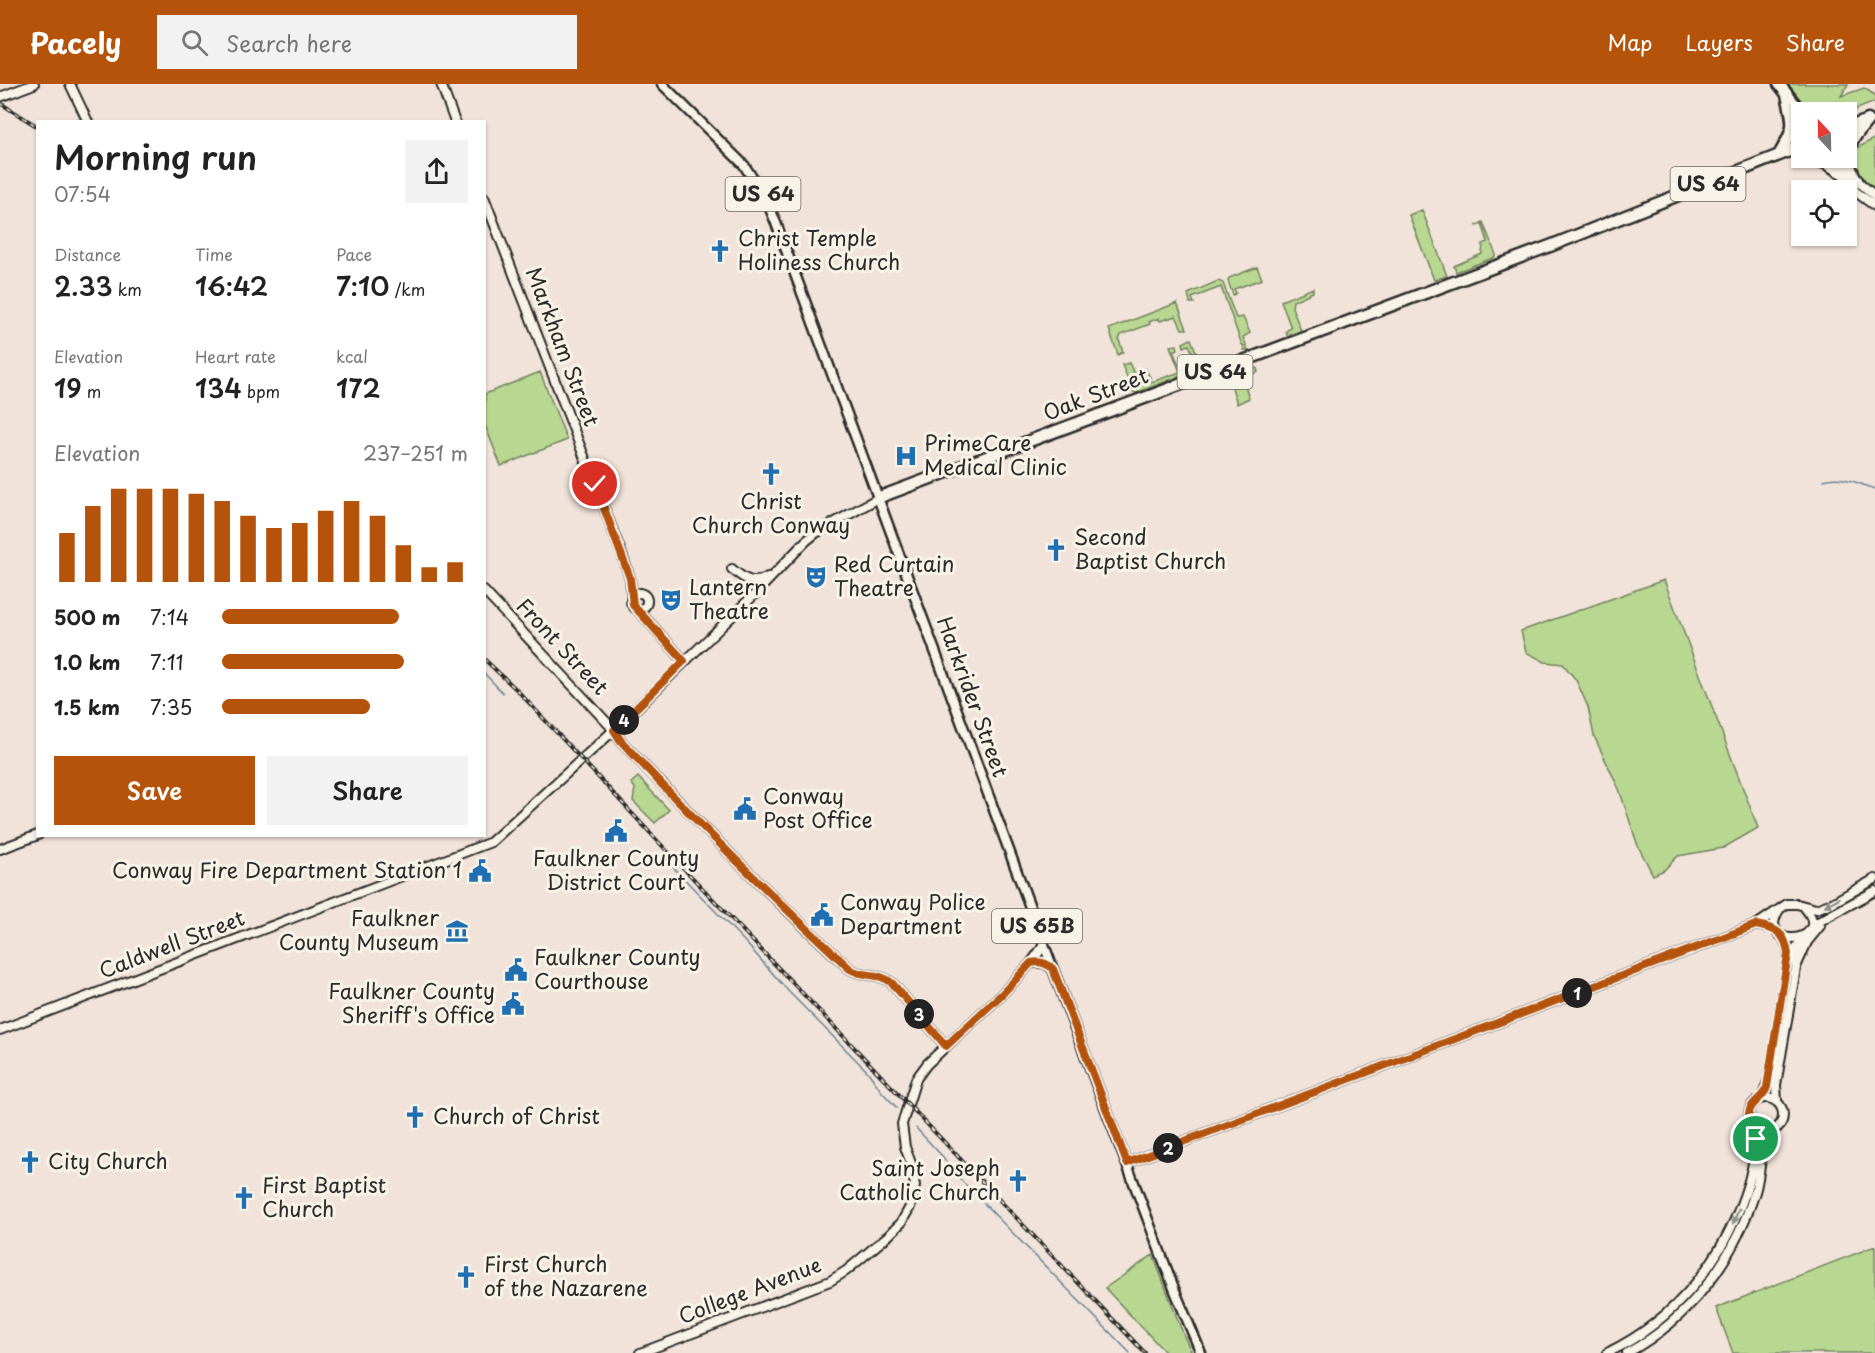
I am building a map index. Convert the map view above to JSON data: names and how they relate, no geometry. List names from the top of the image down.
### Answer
{
  "streets": {
    "highway": ["US 64", "Oak Street"],
    "main road": ["Harkrider Street", "US 65B"],
    "street": [
      "Markham Street",
      "Front Street",
      "Caldwell Street",
      "College Avenue"
    ]
  },
  "crossings": [
    ["US 64", "Oak Street"],
    ["Oak Street", "Front Street"],
    ["Oak Street", "Harkrider Street"],
    ["Oak Street", "Caldwell Street"],
    ["Front Street", "College Avenue"],
    ["Harkrider Street", "College Avenue"]
  ],
  "places": {
    "church": [
      "Christ Temple Holiness Church",
      "Christ Church Conway",
      "Second Baptist Church",
      "Church of Christ",
      "City Church",
      "Saint Joseph Catholic Church",
      "First Baptist Church",
      "First Church of the Nazarene"
    ],
    "hospital": ["PrimeCare Medical Clinic"],
    "theatre": ["Red Curtain Theatre", "Lantern Theatre"],
    "public building": [
      "Conway Post Office",
      "Faulkner County District Court",
      "Conway Fire Department Station 1",
      "Conway Police Department",
      "Faulkner County Courthouse",
      "Faulkner County Sheriff's Office"
    ],
    "museum": ["Faulkner County Museum"]
  },
  "north": "top",
  "page": {
    "header": "Pacely",
    "search": "Search here",
    "nav": ["Map", "Layers", "Share"],
    "heading": ["Morning run", "07:54"],
    "stats": [
      ["Distance", "2.33 km"],
      ["Time", "16:42"],
      ["Pace", "7:10 /km"],
      ["Elevation", "19 m"],
      ["Heart rate", "134 bpm"],
      ["kcal", "172"]
    ],
    "chart": ["Elevation", "237–251 m"],
    "list": [
      {
        "name": "500 m",
        "note": "7:14"
      },
      {
        "name": "1.0 km",
        "note": "7:11"
      },
      {
        "name": "1.5 km",
        "note": "7:35"
      }
    ],
    "pins": [
      "4",
      "1",
      "3",
      "2"
    ],
    "buttons": ["Save", "Share"]
  }
}
